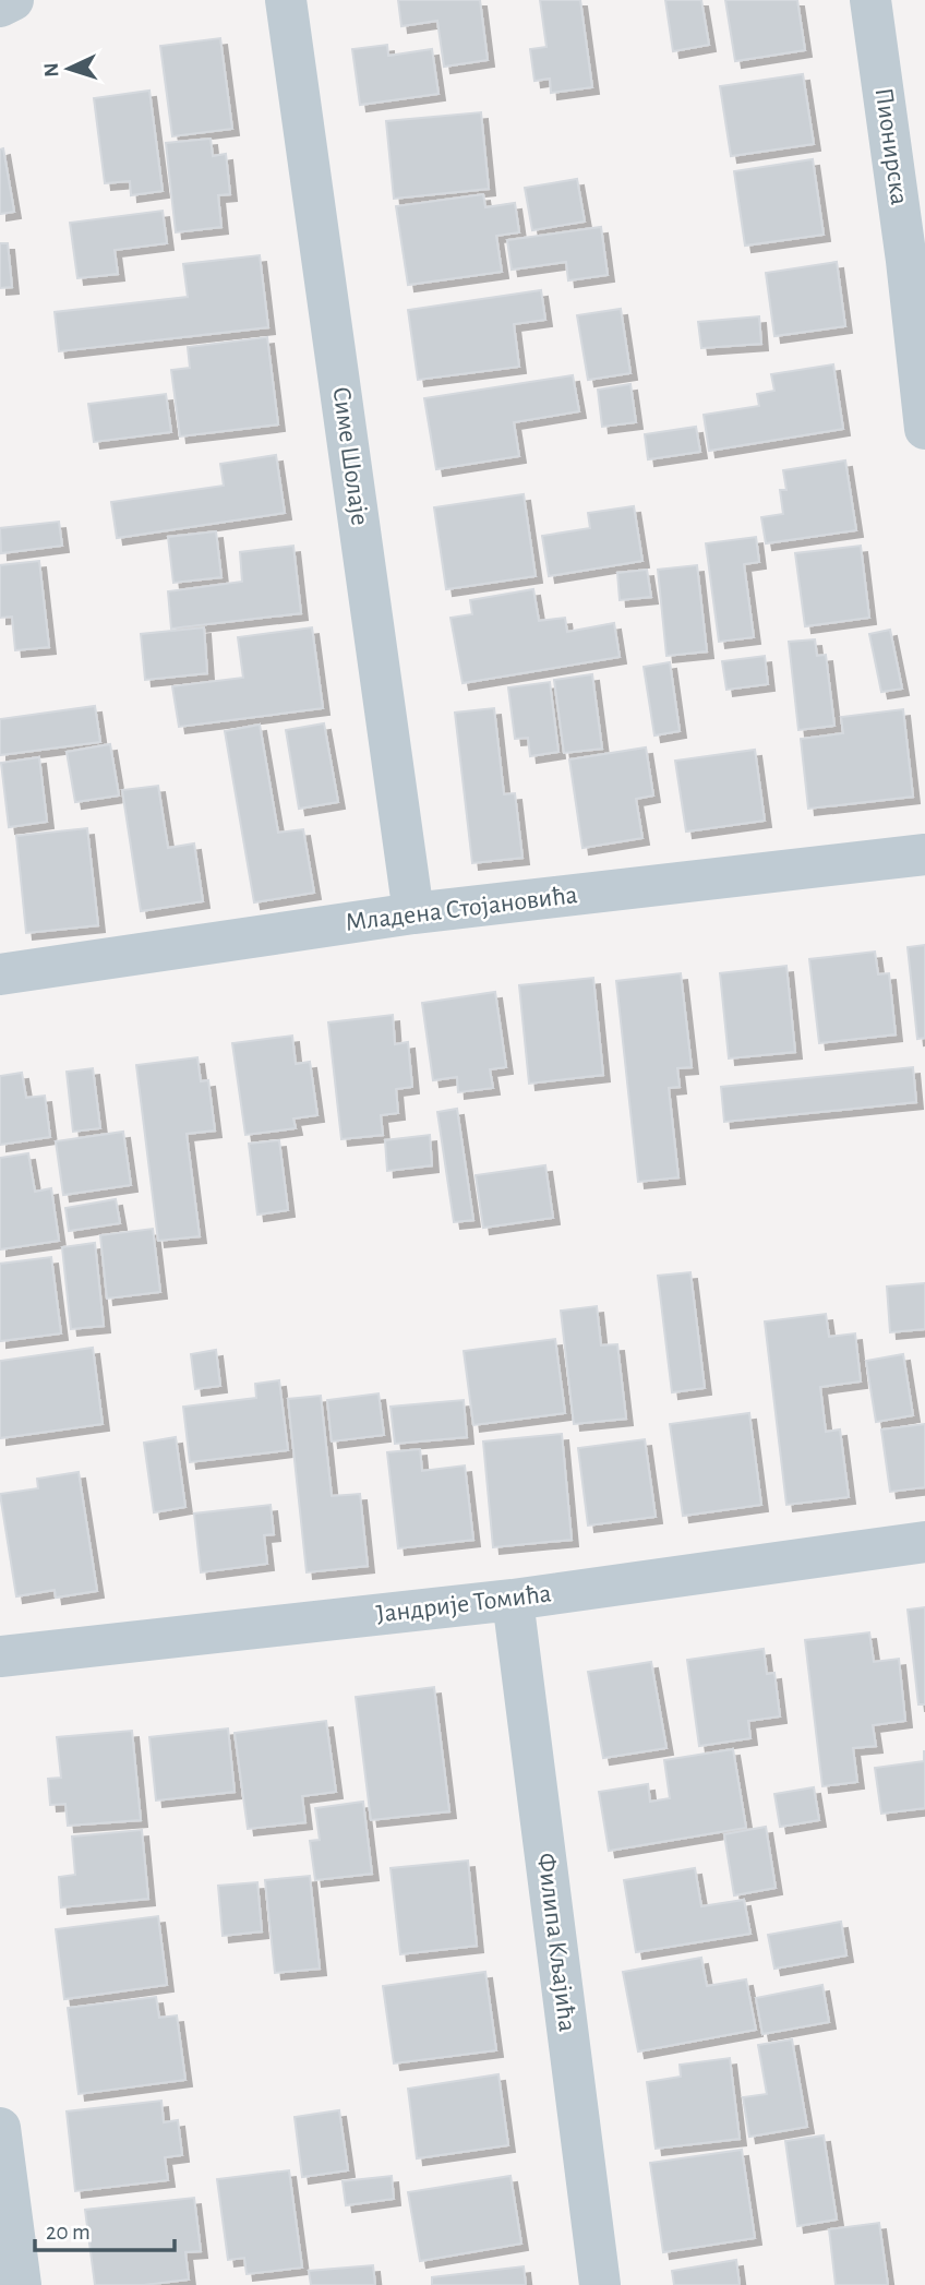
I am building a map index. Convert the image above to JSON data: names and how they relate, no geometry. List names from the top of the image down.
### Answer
{
  "streets": {
    "street": [
      "Пионирска",
      "Симе Шолаје",
      "Младена Стојановића",
      "Јандрије Томића",
      "Филипа Кљајића"
    ]
  },
  "crossings": [
    ["Симе Шолаје", "Младена Стојановића"],
    ["Јандрије Томића", "Филипа Кљајића"]
  ],
  "scale_bar": "20 m",
  "north": "left"
}
